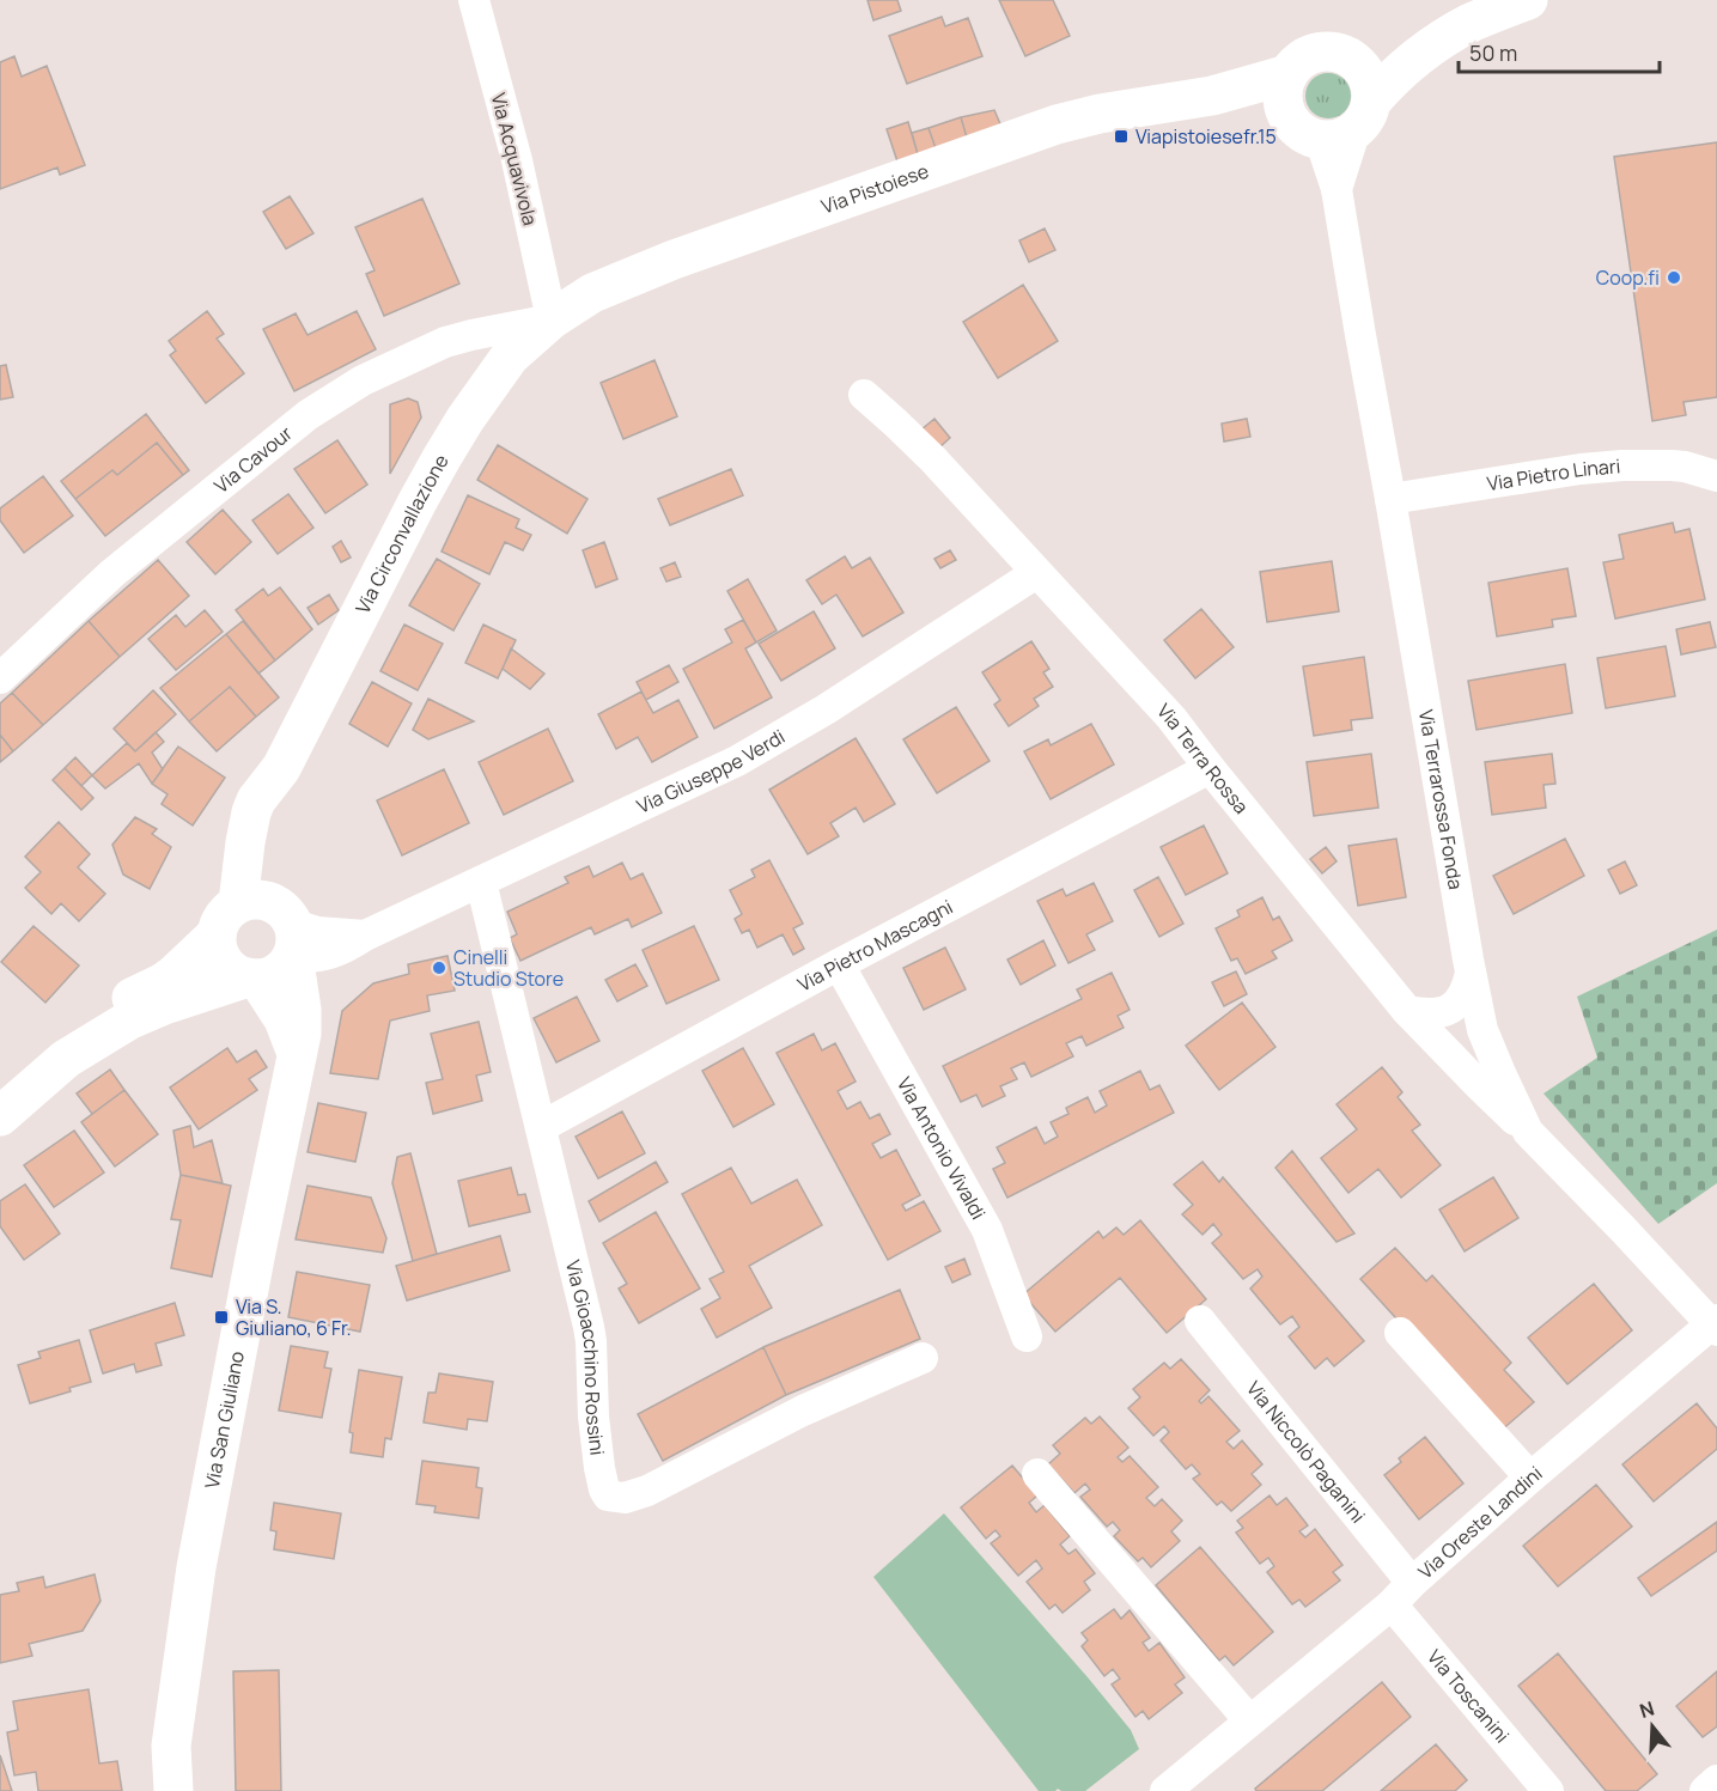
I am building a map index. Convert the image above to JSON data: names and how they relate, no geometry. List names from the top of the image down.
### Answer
{
  "streets": {
    "main road": ["Via Pistoiese", "Via Circonvallazione", "Via San Giuliano"],
    "street": [
      "Via Acquavivola",
      "Via Cavour",
      "Via Pietro Linari",
      "Via Terra Rossa",
      "Via Giuseppe Verdi",
      "Via Terrarossa Fonda",
      "Via Pietro Mascagni",
      "Via Antonio Vivaldi",
      "Via Gioacchino Rossini",
      "Via Niccolò Paganini",
      "Via Oreste Landini",
      "Via Toscanini"
    ]
  },
  "crossings": [
    ["Via Acquavivola", "Via Pistoiese"],
    ["Via Acquavivola", "Via Cavour"],
    ["Via Acquavivola", "Via Circonvallazione"],
    ["Via Pistoiese", "Via Cavour"],
    ["Via Pistoiese", "Via Circonvallazione"],
    ["Via Pistoiese", "Via Terrarossa Fonda"],
    ["Via Cavour", "Via Circonvallazione"],
    ["Via Pietro Linari", "Via Terrarossa Fonda"],
    ["Via Circonvallazione", "Via Giuseppe Verdi"],
    ["Via Circonvallazione", "Via San Giuliano"],
    ["Via Terra Rossa", "Via Giuseppe Verdi"],
    ["Via Terra Rossa", "Via Terrarossa Fonda"],
    ["Via Terra Rossa", "Via Pietro Mascagni"],
    ["Via Giuseppe Verdi", "Via Gioacchino Rossini"],
    ["Via Giuseppe Verdi", "Via San Giuliano"],
    ["Via Terrarossa Fonda", "Via Oreste Landini"],
    ["Via Pietro Mascagni", "Via Antonio Vivaldi"],
    ["Via Pietro Mascagni", "Via Gioacchino Rossini"],
    ["Via Niccolò Paganini", "Via Oreste Landini"],
    ["Via Niccolò Paganini", "Via Toscanini"],
    ["Via Oreste Landini", "Via Toscanini"]
  ],
  "places": {
    "transit": ["Viapistoiesefr.15", "Via S. Giuliano, 6 Fr."],
    "other": ["Coop.fi", "Cinelli Studio Store"]
  },
  "scale_bar": "50 m",
  "north": "top"
}
